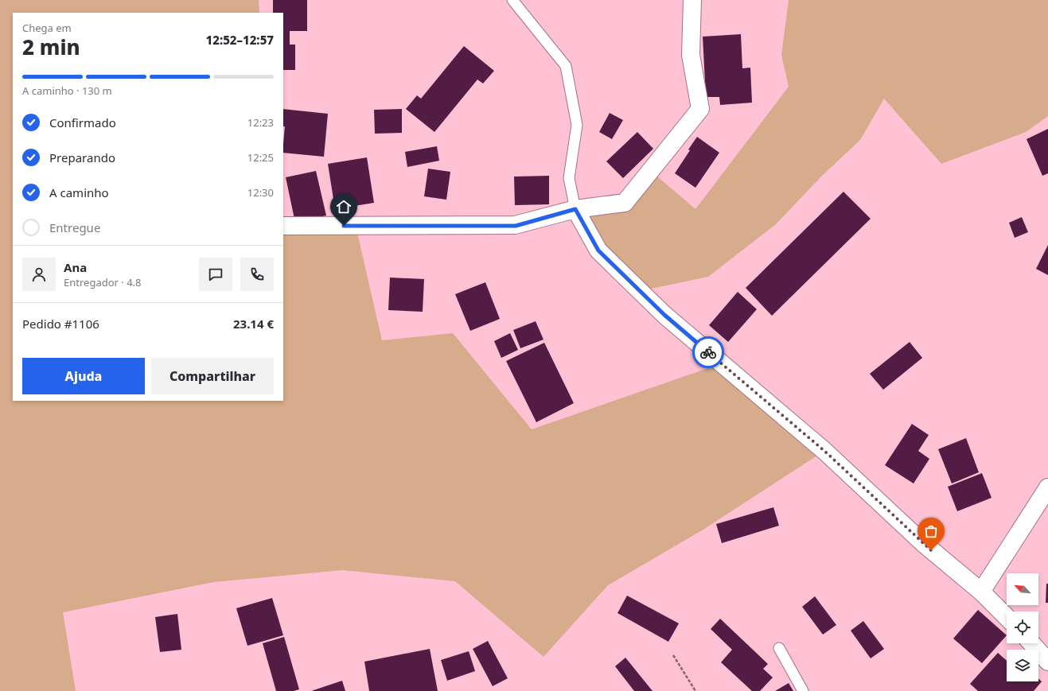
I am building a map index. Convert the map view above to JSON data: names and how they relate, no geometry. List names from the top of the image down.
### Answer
{
  "north": "top left",
  "page": {
    "heading": ["2 min", "Chega em", "12:52–12:57"],
    "panel": [
      "Ana",
      "Entregador · 4.8",
      "Pedido #1106",
      "23.14 €"
    ],
    "bar": "A caminho · 130 m",
    "list": [
      ["Confirmado", "12:23"],
      ["Preparando", "12:25"],
      ["A caminho", "12:30"],
      "Entregue"
    ],
    "buttons": ["Ajuda", "Compartilhar"]
  }
}
